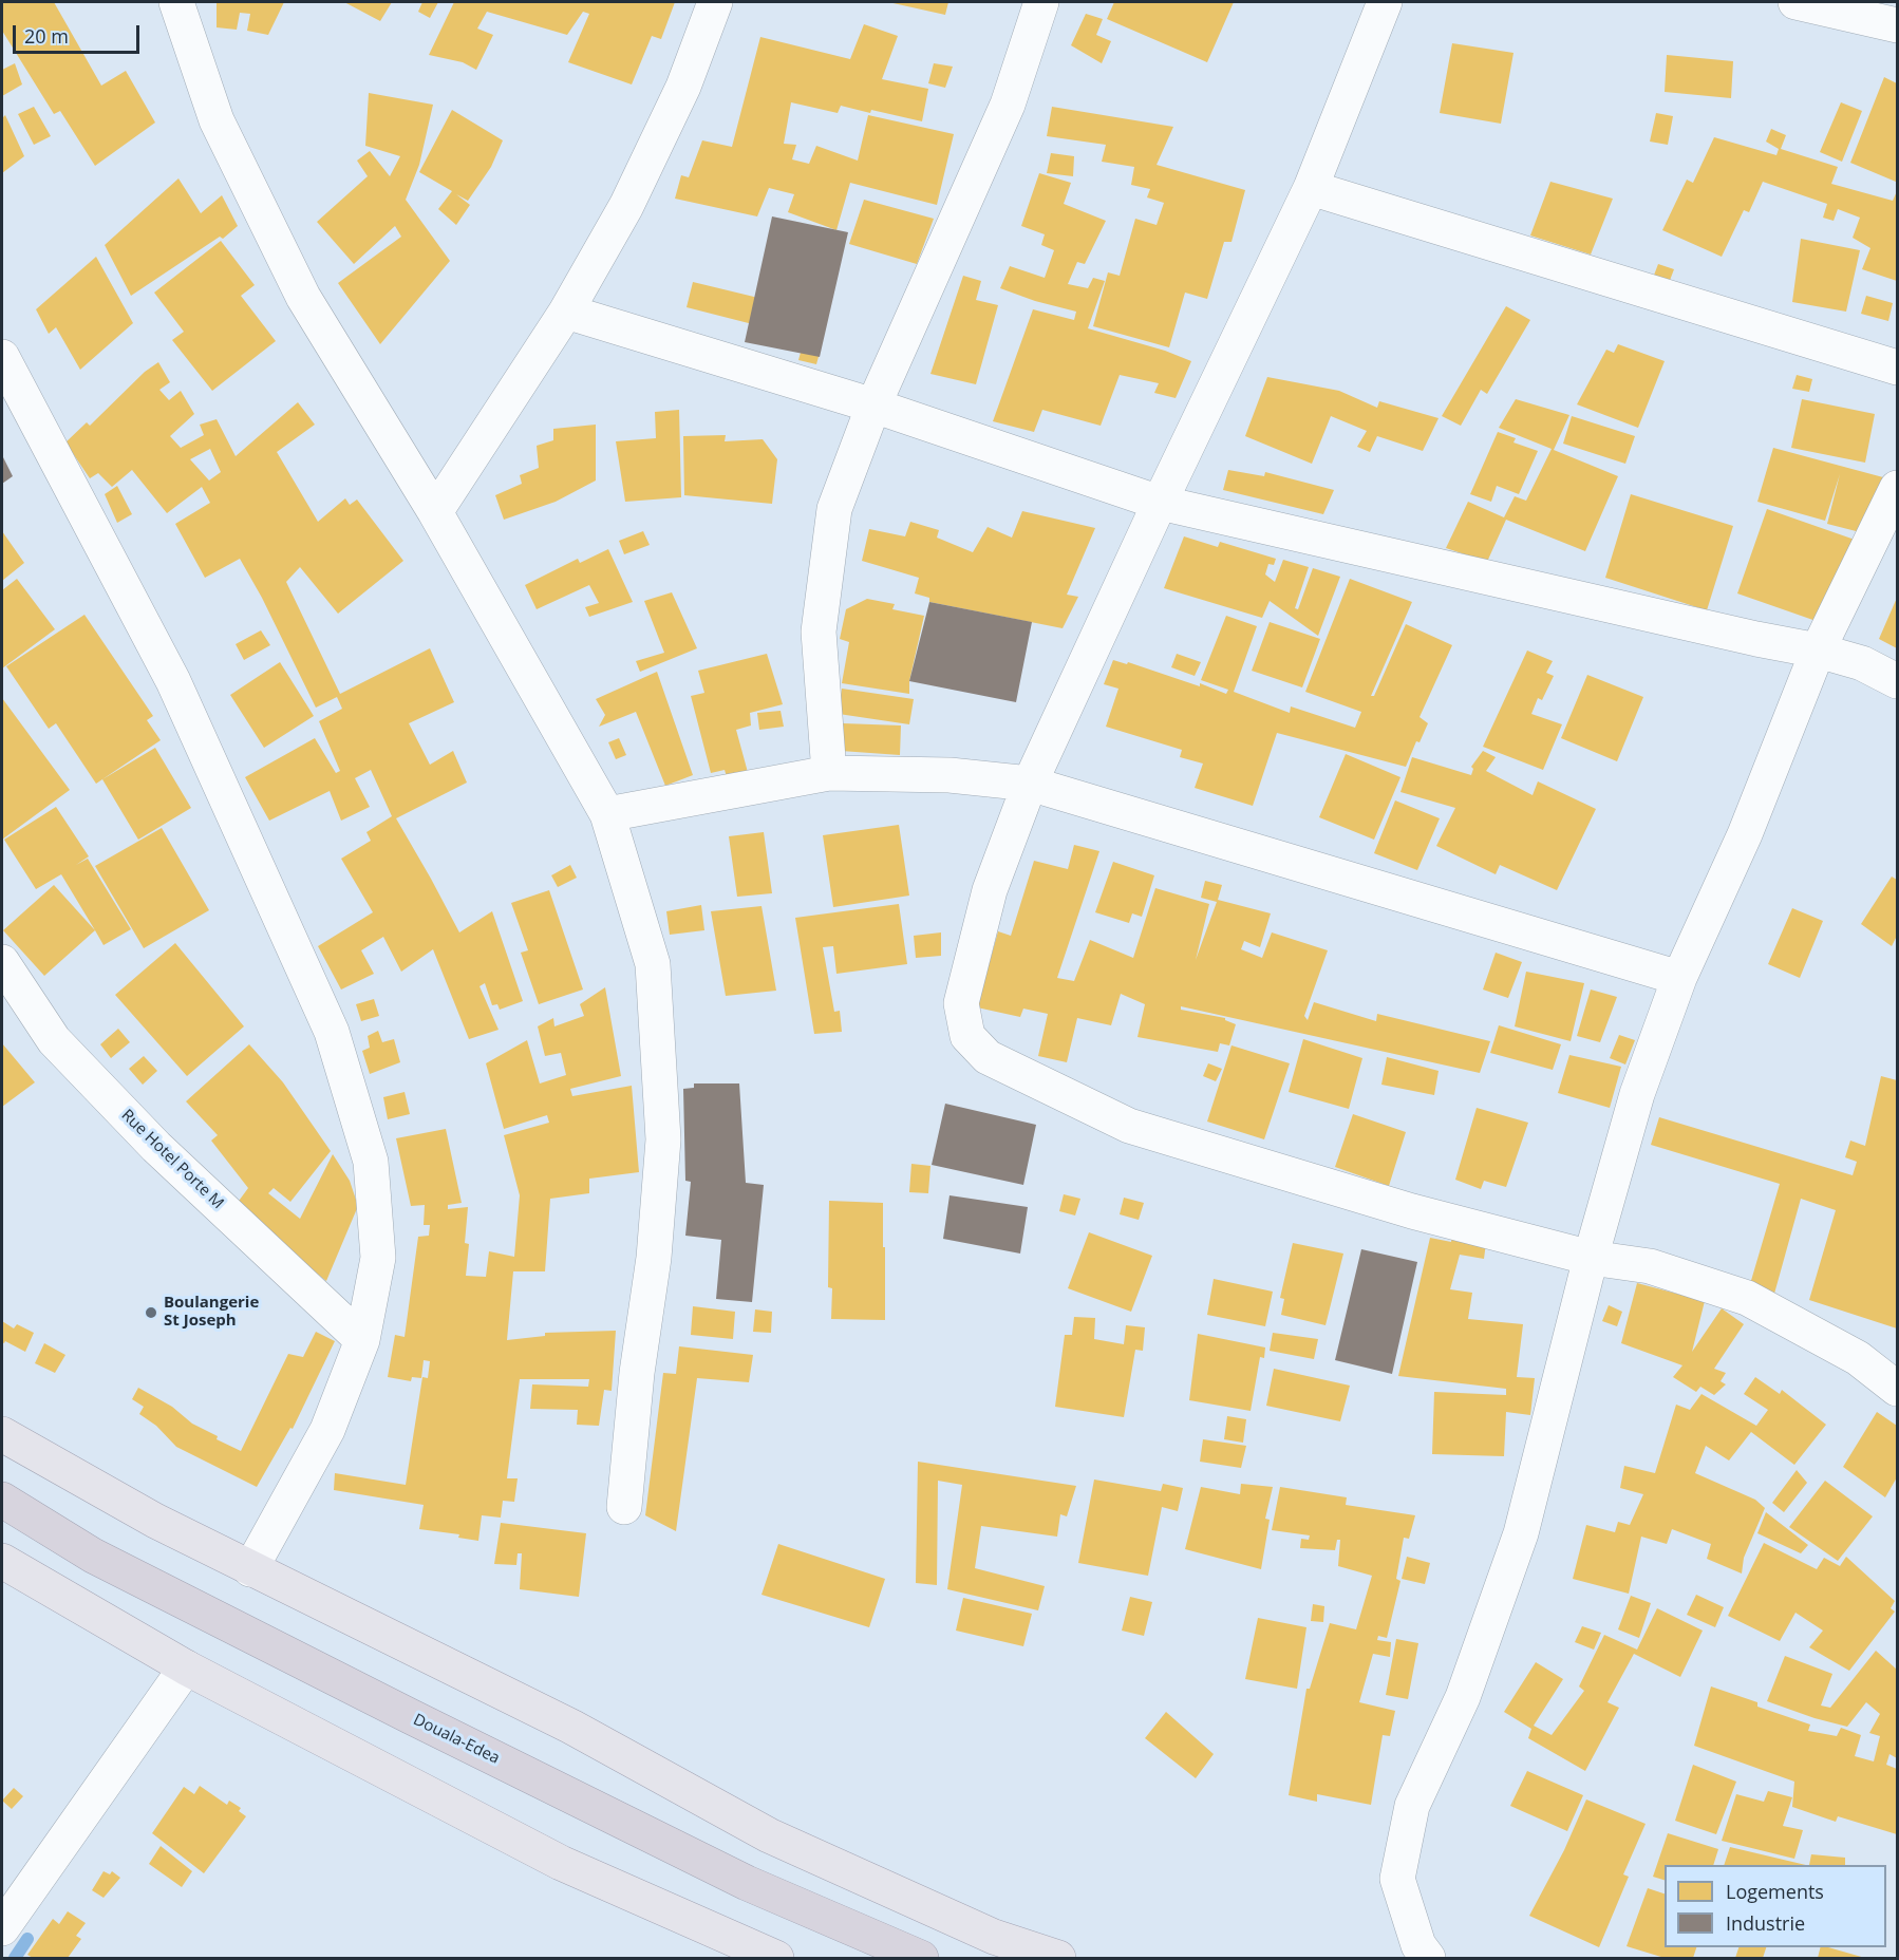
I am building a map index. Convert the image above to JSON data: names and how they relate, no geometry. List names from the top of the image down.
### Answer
{
  "streets": {
    "highway": ["Douala-Edea"],
    "street": ["Rue Hotel Porte M"]
  },
  "places": ["Boulangerie St Joseph"],
  "legend": ["Logements", "Industrie"],
  "scale_bar": "20 m"
}
